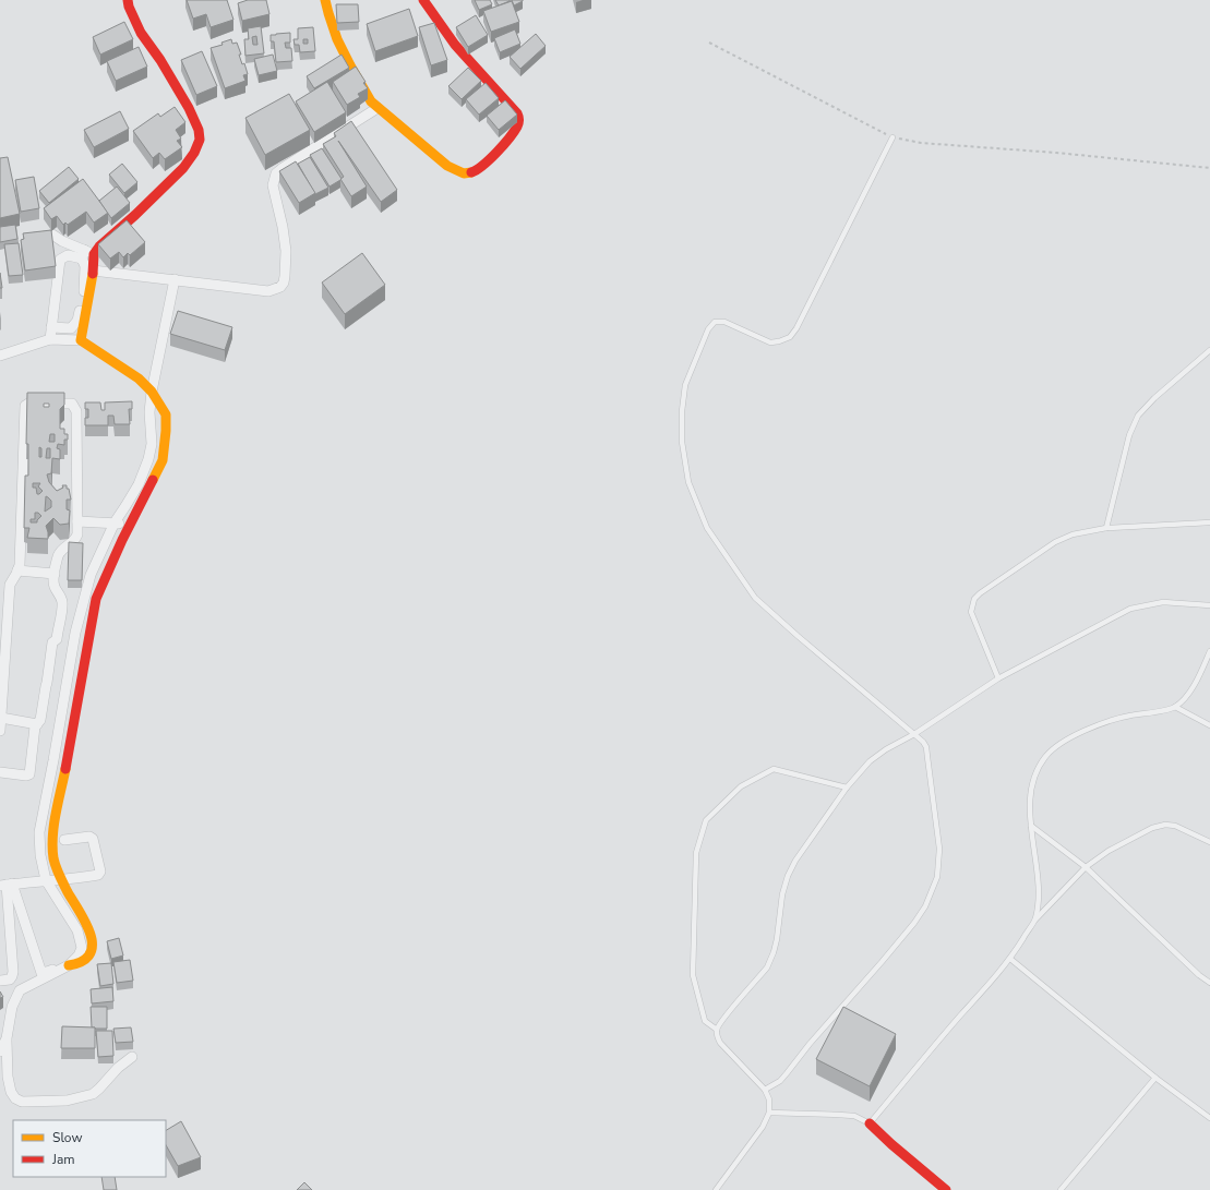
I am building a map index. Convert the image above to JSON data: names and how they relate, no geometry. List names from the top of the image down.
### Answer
{
  "legend": ["Slow", "Jam"]
}
